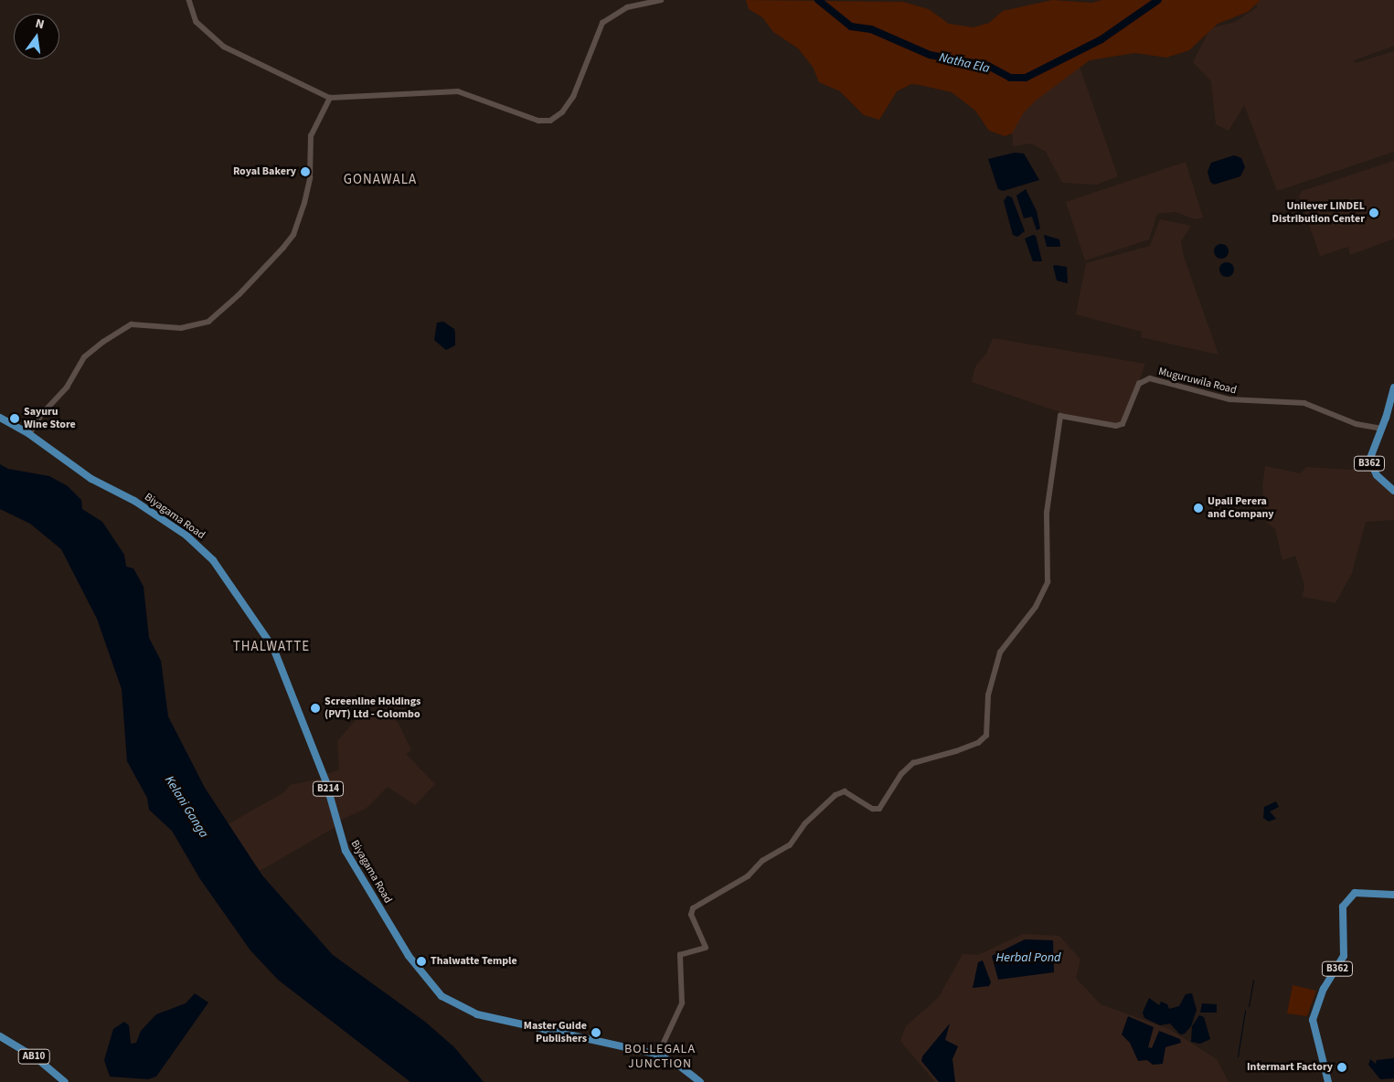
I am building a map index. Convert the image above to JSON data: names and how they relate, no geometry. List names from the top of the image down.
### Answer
{
  "streets": {
    "main road": [
      "B362",
      "Biyagama Road",
      "B214",
      "AB10"
    ],
    "street": ["Muguruwila Road"]
  },
  "crossings": [
    ["Muguruwila Road", "B362"],
    ["Muguruwila Road", "Biyagama Road"]
  ],
  "districts": ["GONAWALA", "THALWATTE", "BOLLEGALA JUNCTION"],
  "water": ["Natha Ela", "Kelani Ganga", "Herbal Pond"],
  "places": [
    "Royal Bakery",
    "Unilever LINDEL Distribution Center",
    "Sayuru Wine Store",
    "Upali Perera and Company",
    "Screenline Holdings (PVT) Ltd - Colombo",
    "Thalwatte Temple",
    "Master Guide Publishers",
    "Intermart Factory"
  ],
  "north": "top"
}
